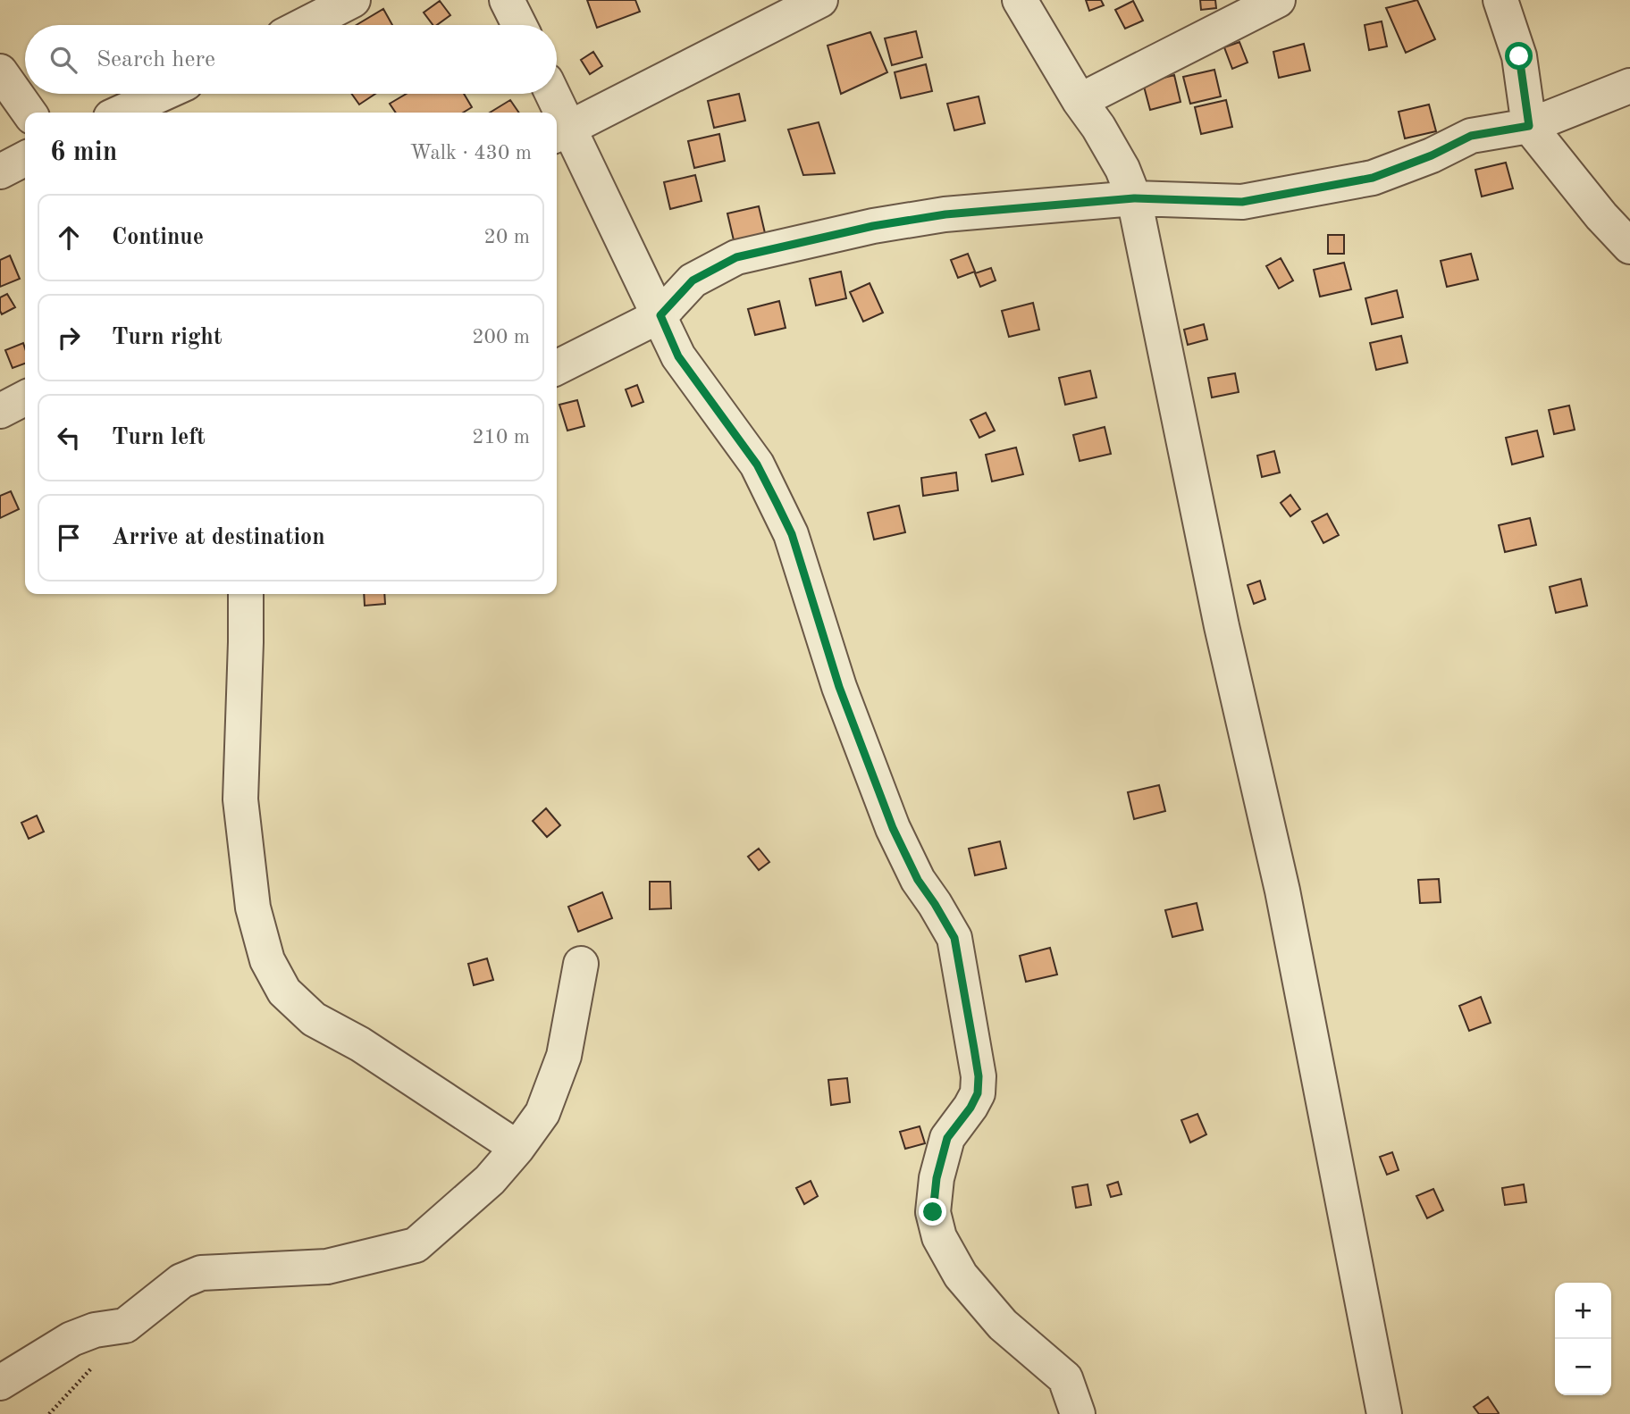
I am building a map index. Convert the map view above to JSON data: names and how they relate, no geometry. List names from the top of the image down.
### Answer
{
  "page": {
    "search": "Search here",
    "heading": ["6 min", "Walk · 430 m"],
    "list": [
      ["Continue", "20 m"],
      ["Turn right", "200 m"],
      ["Turn left", "210 m"],
      "Arrive at destination"
    ],
    "map_buttons": ["+", "−"]
  }
}
